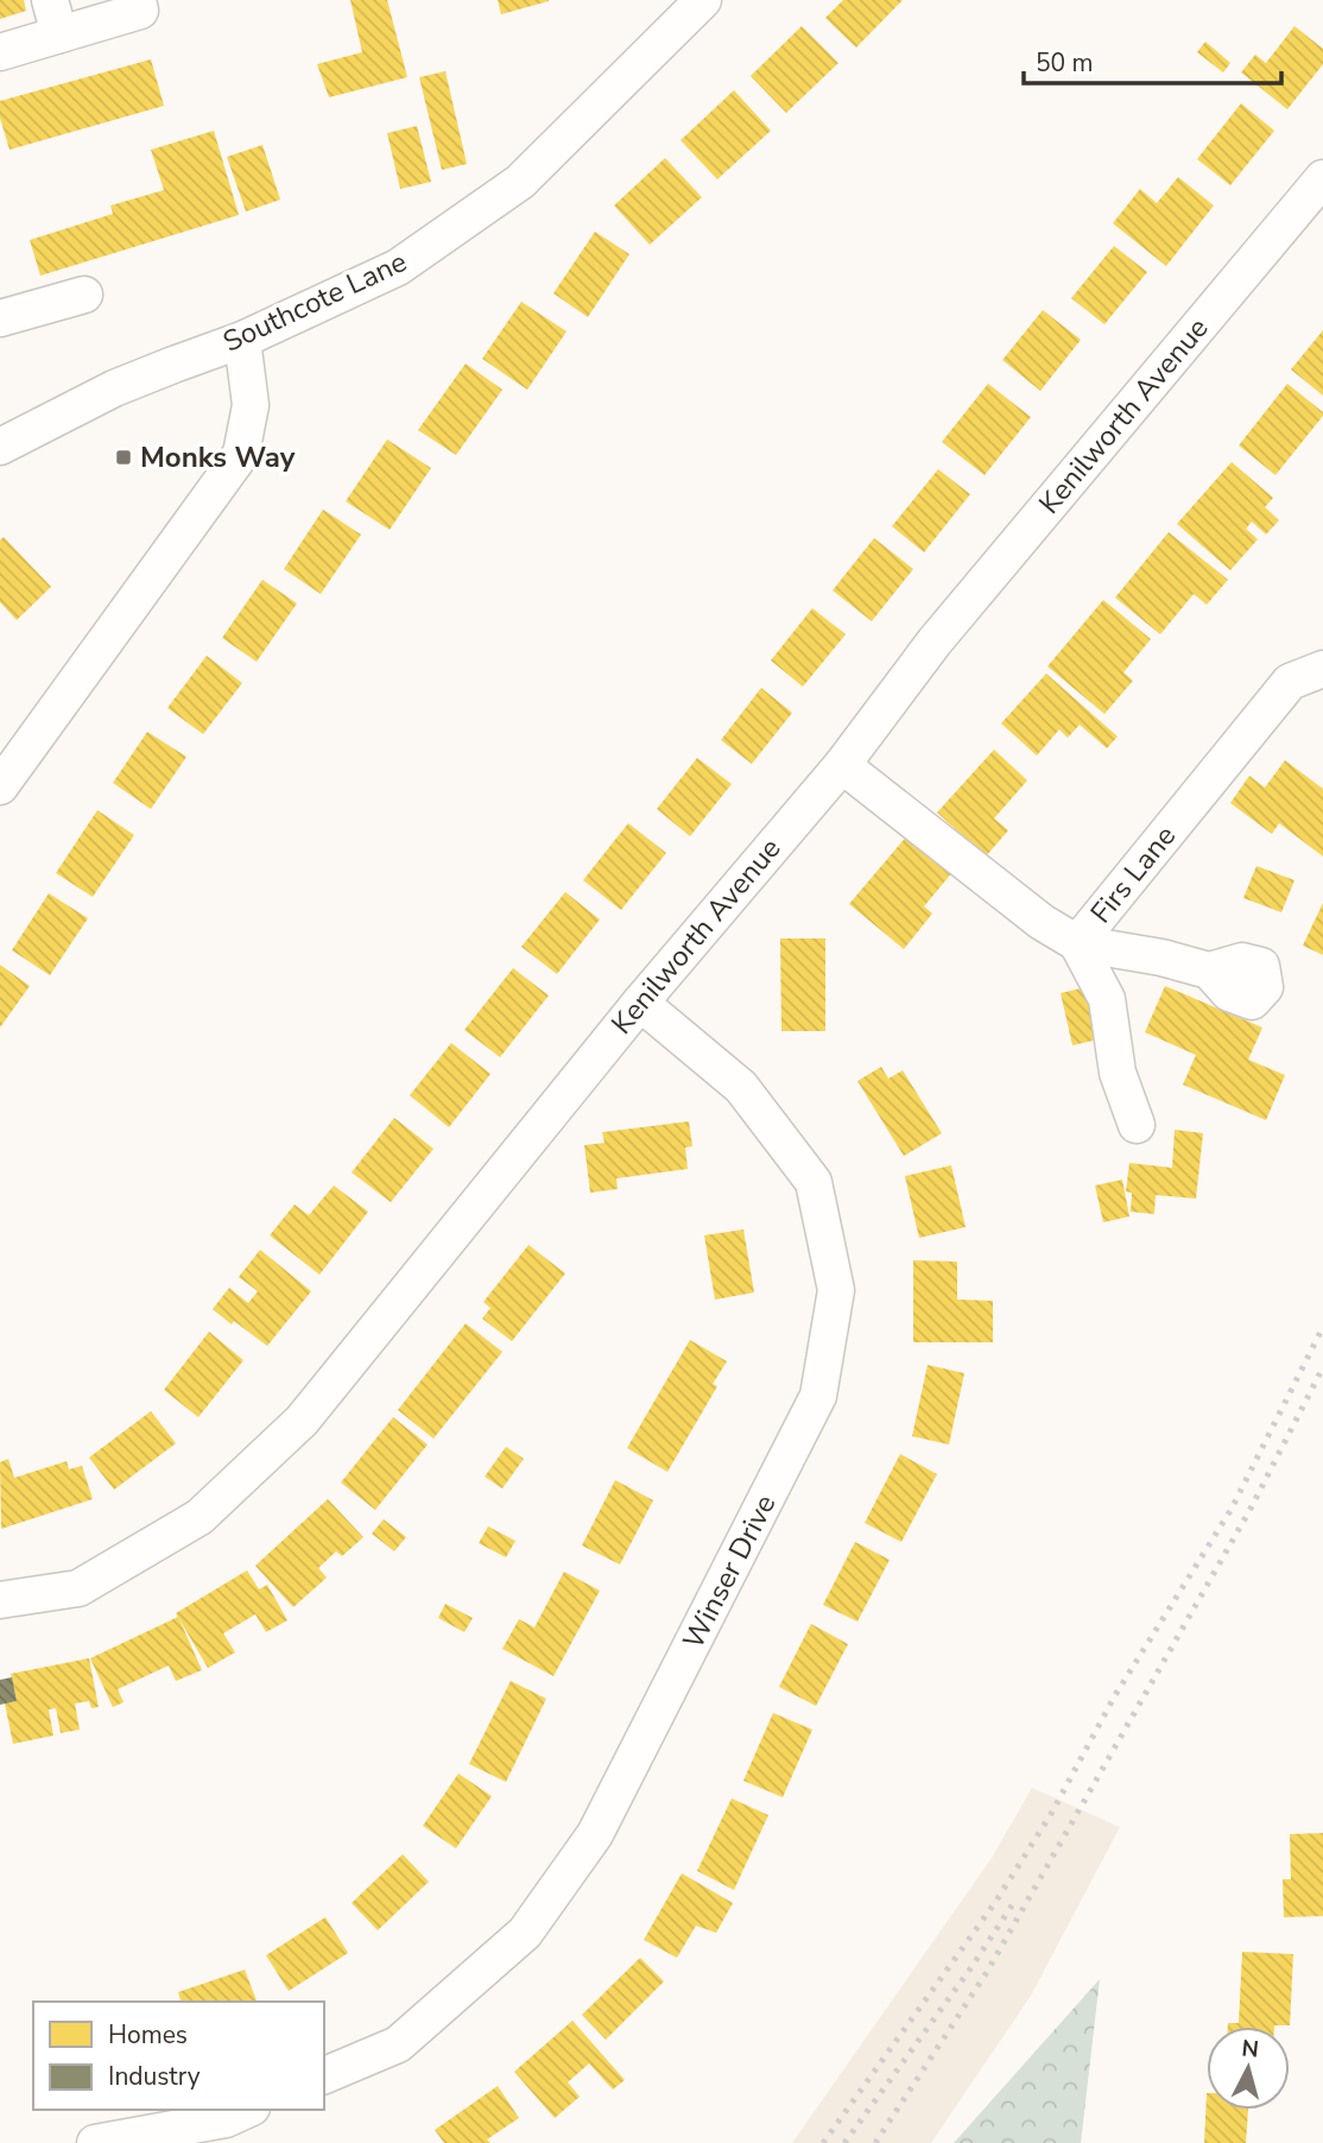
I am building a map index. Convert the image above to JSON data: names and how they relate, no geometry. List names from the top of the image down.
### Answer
{
  "streets": {
    "street": [
      "Southcote Lane",
      "Kenilworth Avenue",
      "Firs Lane",
      "Winser Drive"
    ]
  },
  "crossings": [
    ["Kenilworth Avenue", "Firs Lane"],
    ["Kenilworth Avenue", "Winser Drive"]
  ],
  "places": {
    "transit": ["Monks Way"]
  },
  "legend": ["Homes", "Industry"],
  "scale_bar": "50 m",
  "north": "top"
}
